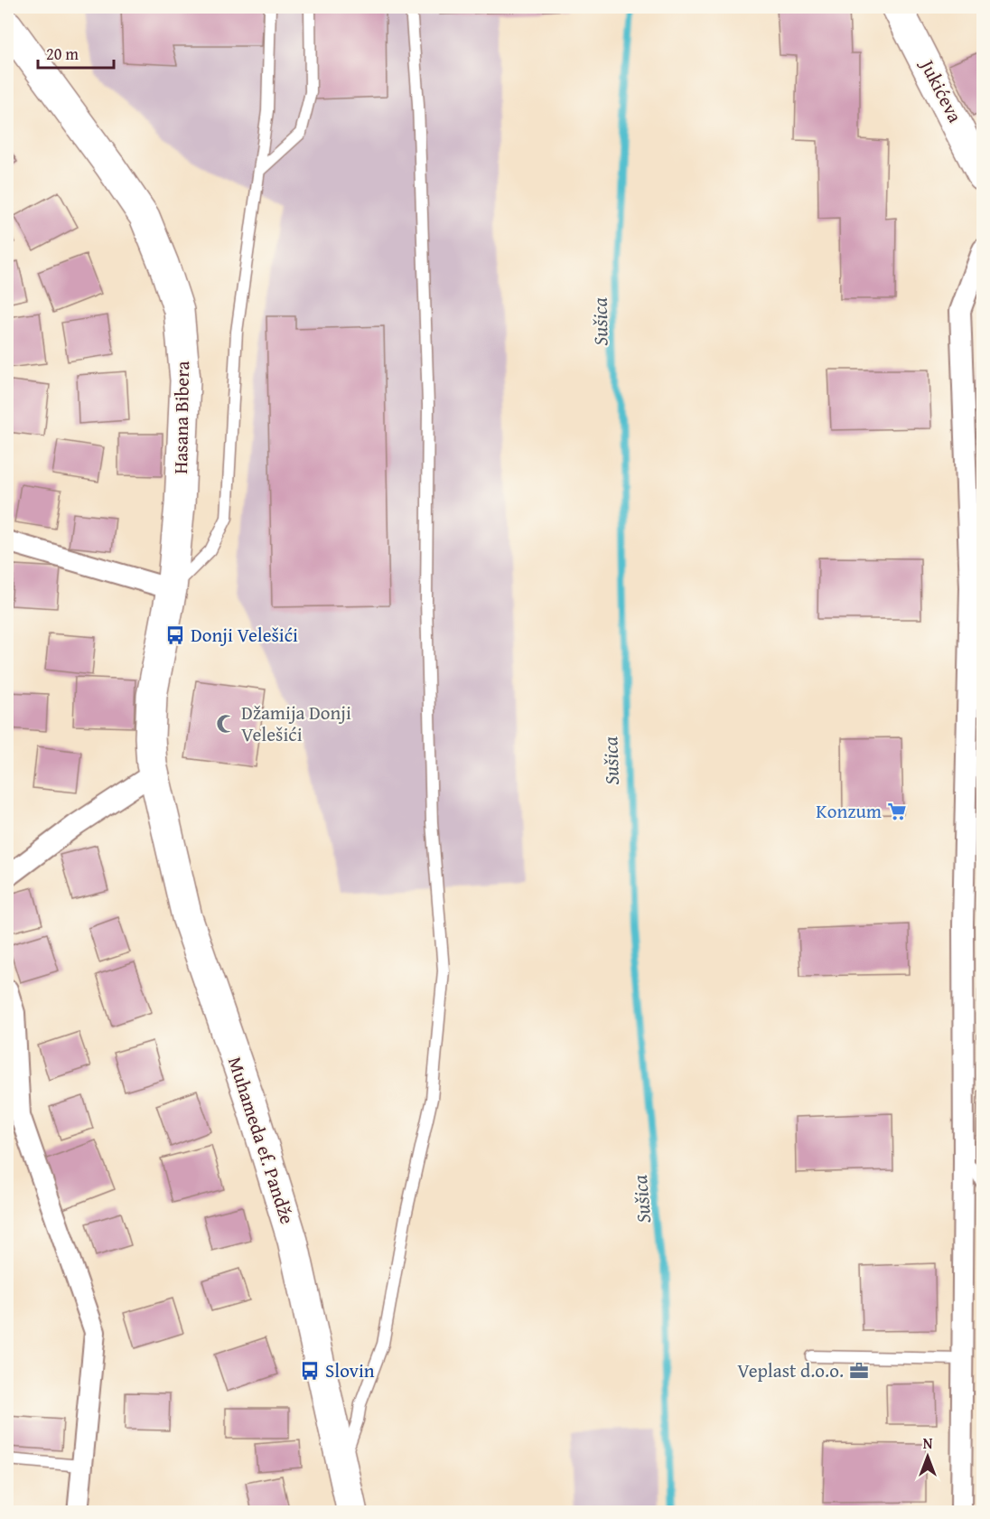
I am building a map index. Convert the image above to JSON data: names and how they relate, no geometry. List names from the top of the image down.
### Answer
{
  "streets": {
    "street": ["Jukićeva", "Hasana Bibera", "Muhameda ef. Pandže"]
  },
  "crossings": [
    ["Hasana Bibera", "Muhameda ef. Pandže"]
  ],
  "water": ["Sušica"],
  "places": {
    "bus stop": ["Donji Velešići", "Slovin"],
    "mosque": ["Džamija Donji Velešići"],
    "supermarket": ["Konzum"],
    "office": ["Veplast d.o.o."]
  },
  "scale_bar": "20 m",
  "north": "top"
}
